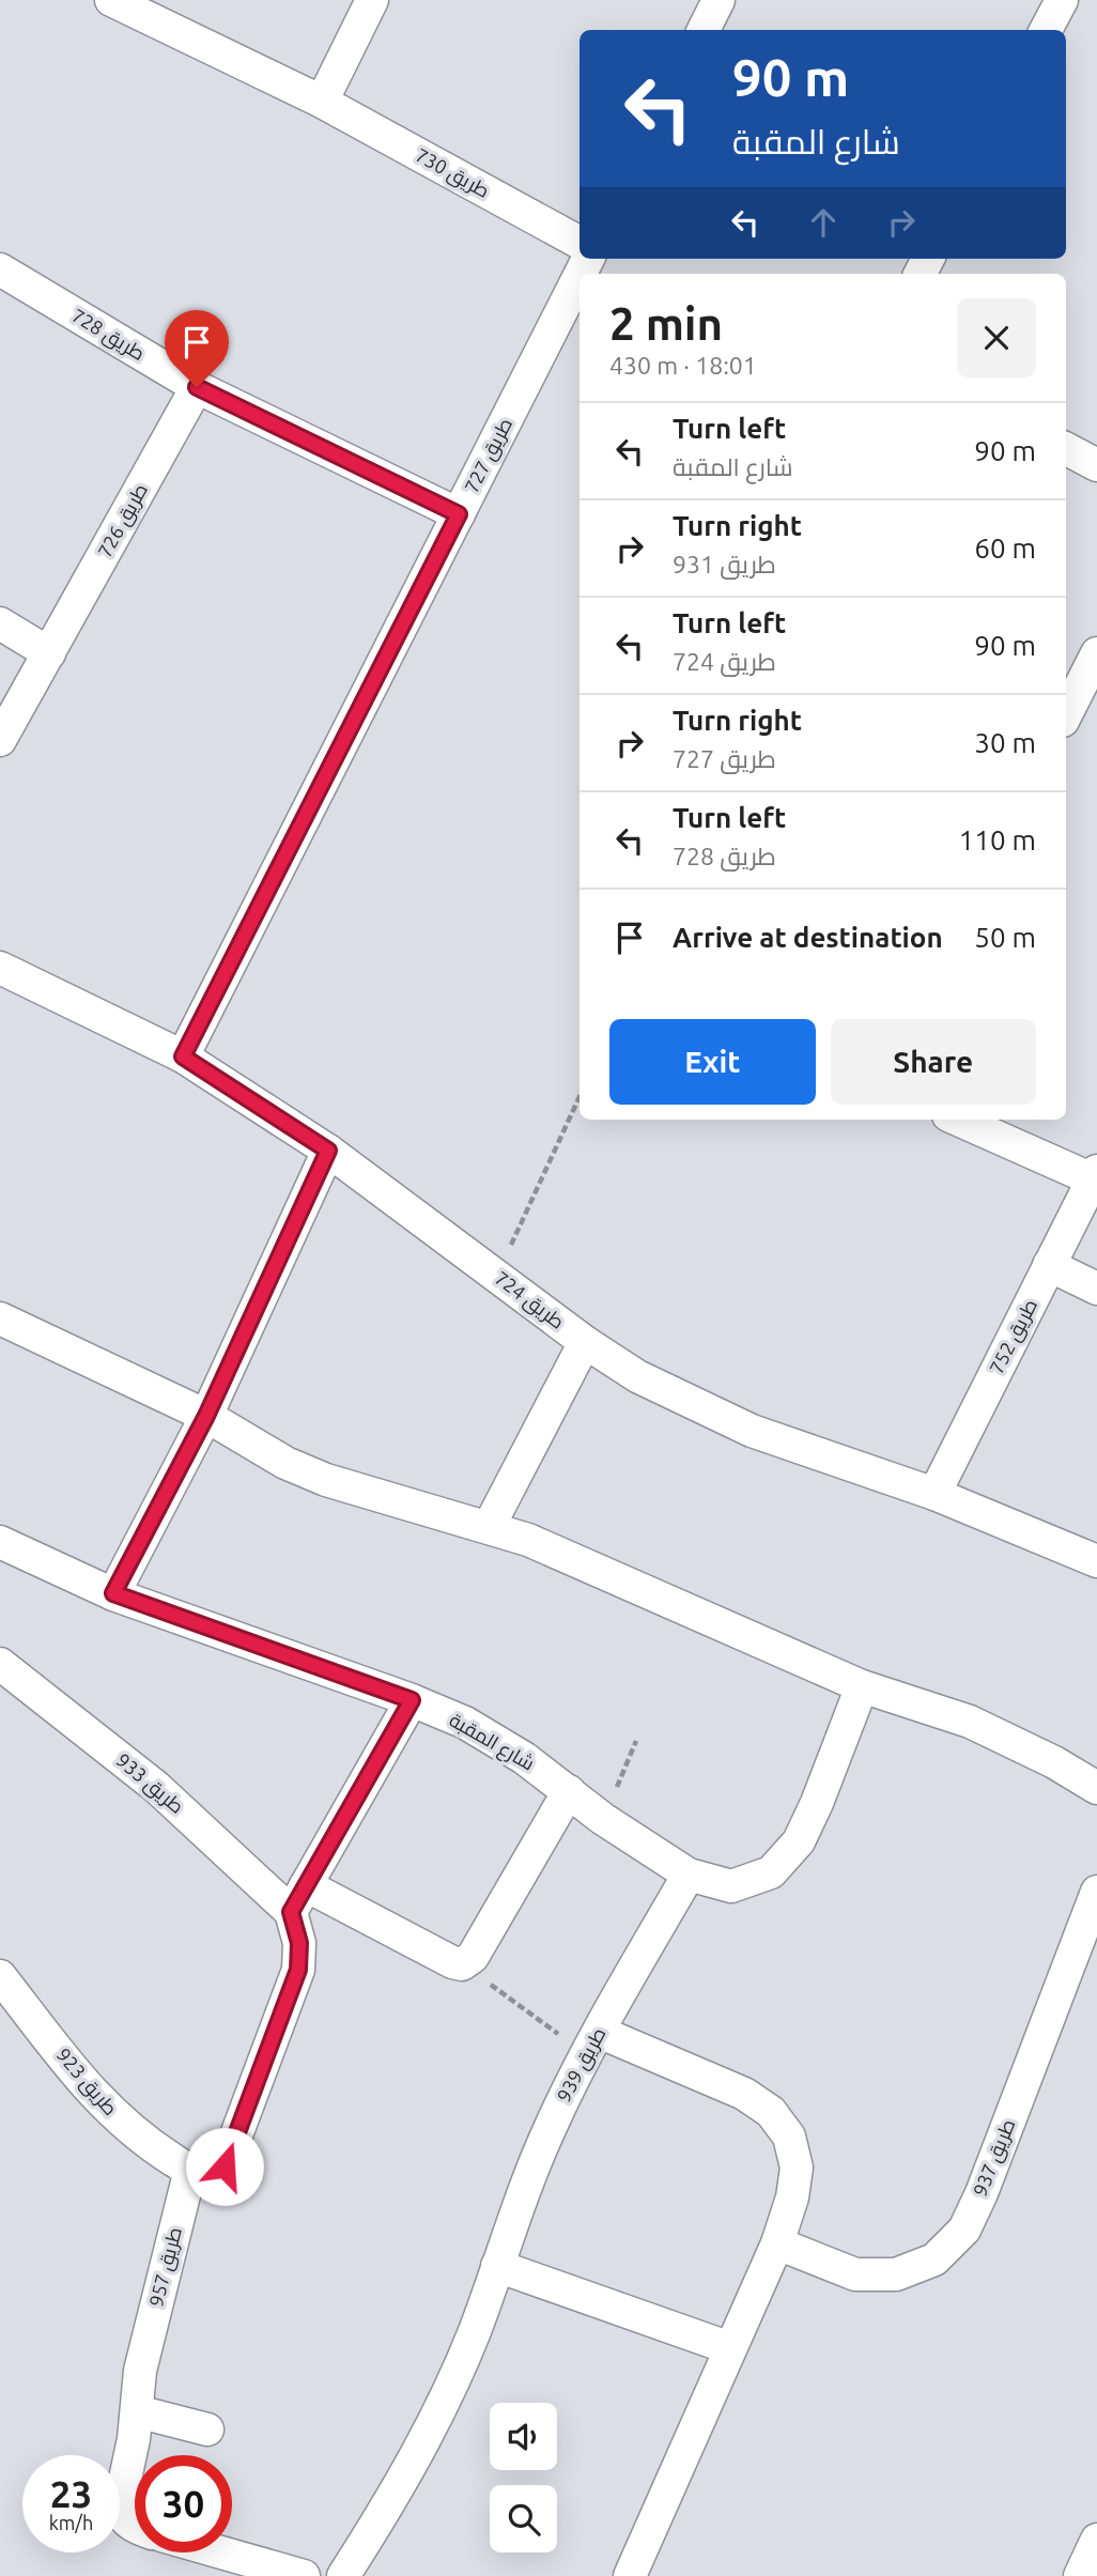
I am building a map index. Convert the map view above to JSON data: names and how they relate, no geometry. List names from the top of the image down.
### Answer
{
  "streets": {
    "street": [
      "طريق 730",
      "طريق 728",
      "طريق 727",
      "طريق 726",
      "طريق 724",
      "طريق 752",
      "شارع المقبة",
      "طريق 933",
      "طريق 939",
      "طريق 923",
      "طريق 937",
      "طريق 957"
    ]
  },
  "crossings": [
    ["طريق 728", "طريق 727"],
    ["طريق 728", "طريق 726"],
    ["طريق 727", "طريق 724"],
    ["طريق 724", "طريق 752"],
    ["شارع المقبة", "طريق 939"],
    ["طريق 923", "طريق 957"]
  ],
  "page": {
    "turn": ["90 m", "شارع المقبة"],
    "heading": ["2 min", "430 m · 18:01"],
    "list": [
      {
        "name": "Turn left",
        "note": "شارع المقبة",
        "value": "90 m"
      },
      {
        "name": "Turn right",
        "note": "طريق 931",
        "value": "60 m"
      },
      {
        "name": "Turn left",
        "note": "طريق 724",
        "value": "90 m"
      },
      {
        "name": "Turn right",
        "note": "طريق 727",
        "value": "30 m"
      },
      {
        "name": "Turn left",
        "note": "طريق 728",
        "value": "110 m"
      },
      {
        "name": "Arrive at destination",
        "value": "50 m"
      }
    ],
    "buttons": ["Exit", "Share"],
    "speed": "23 km/h",
    "limit": "30"
  }
}
